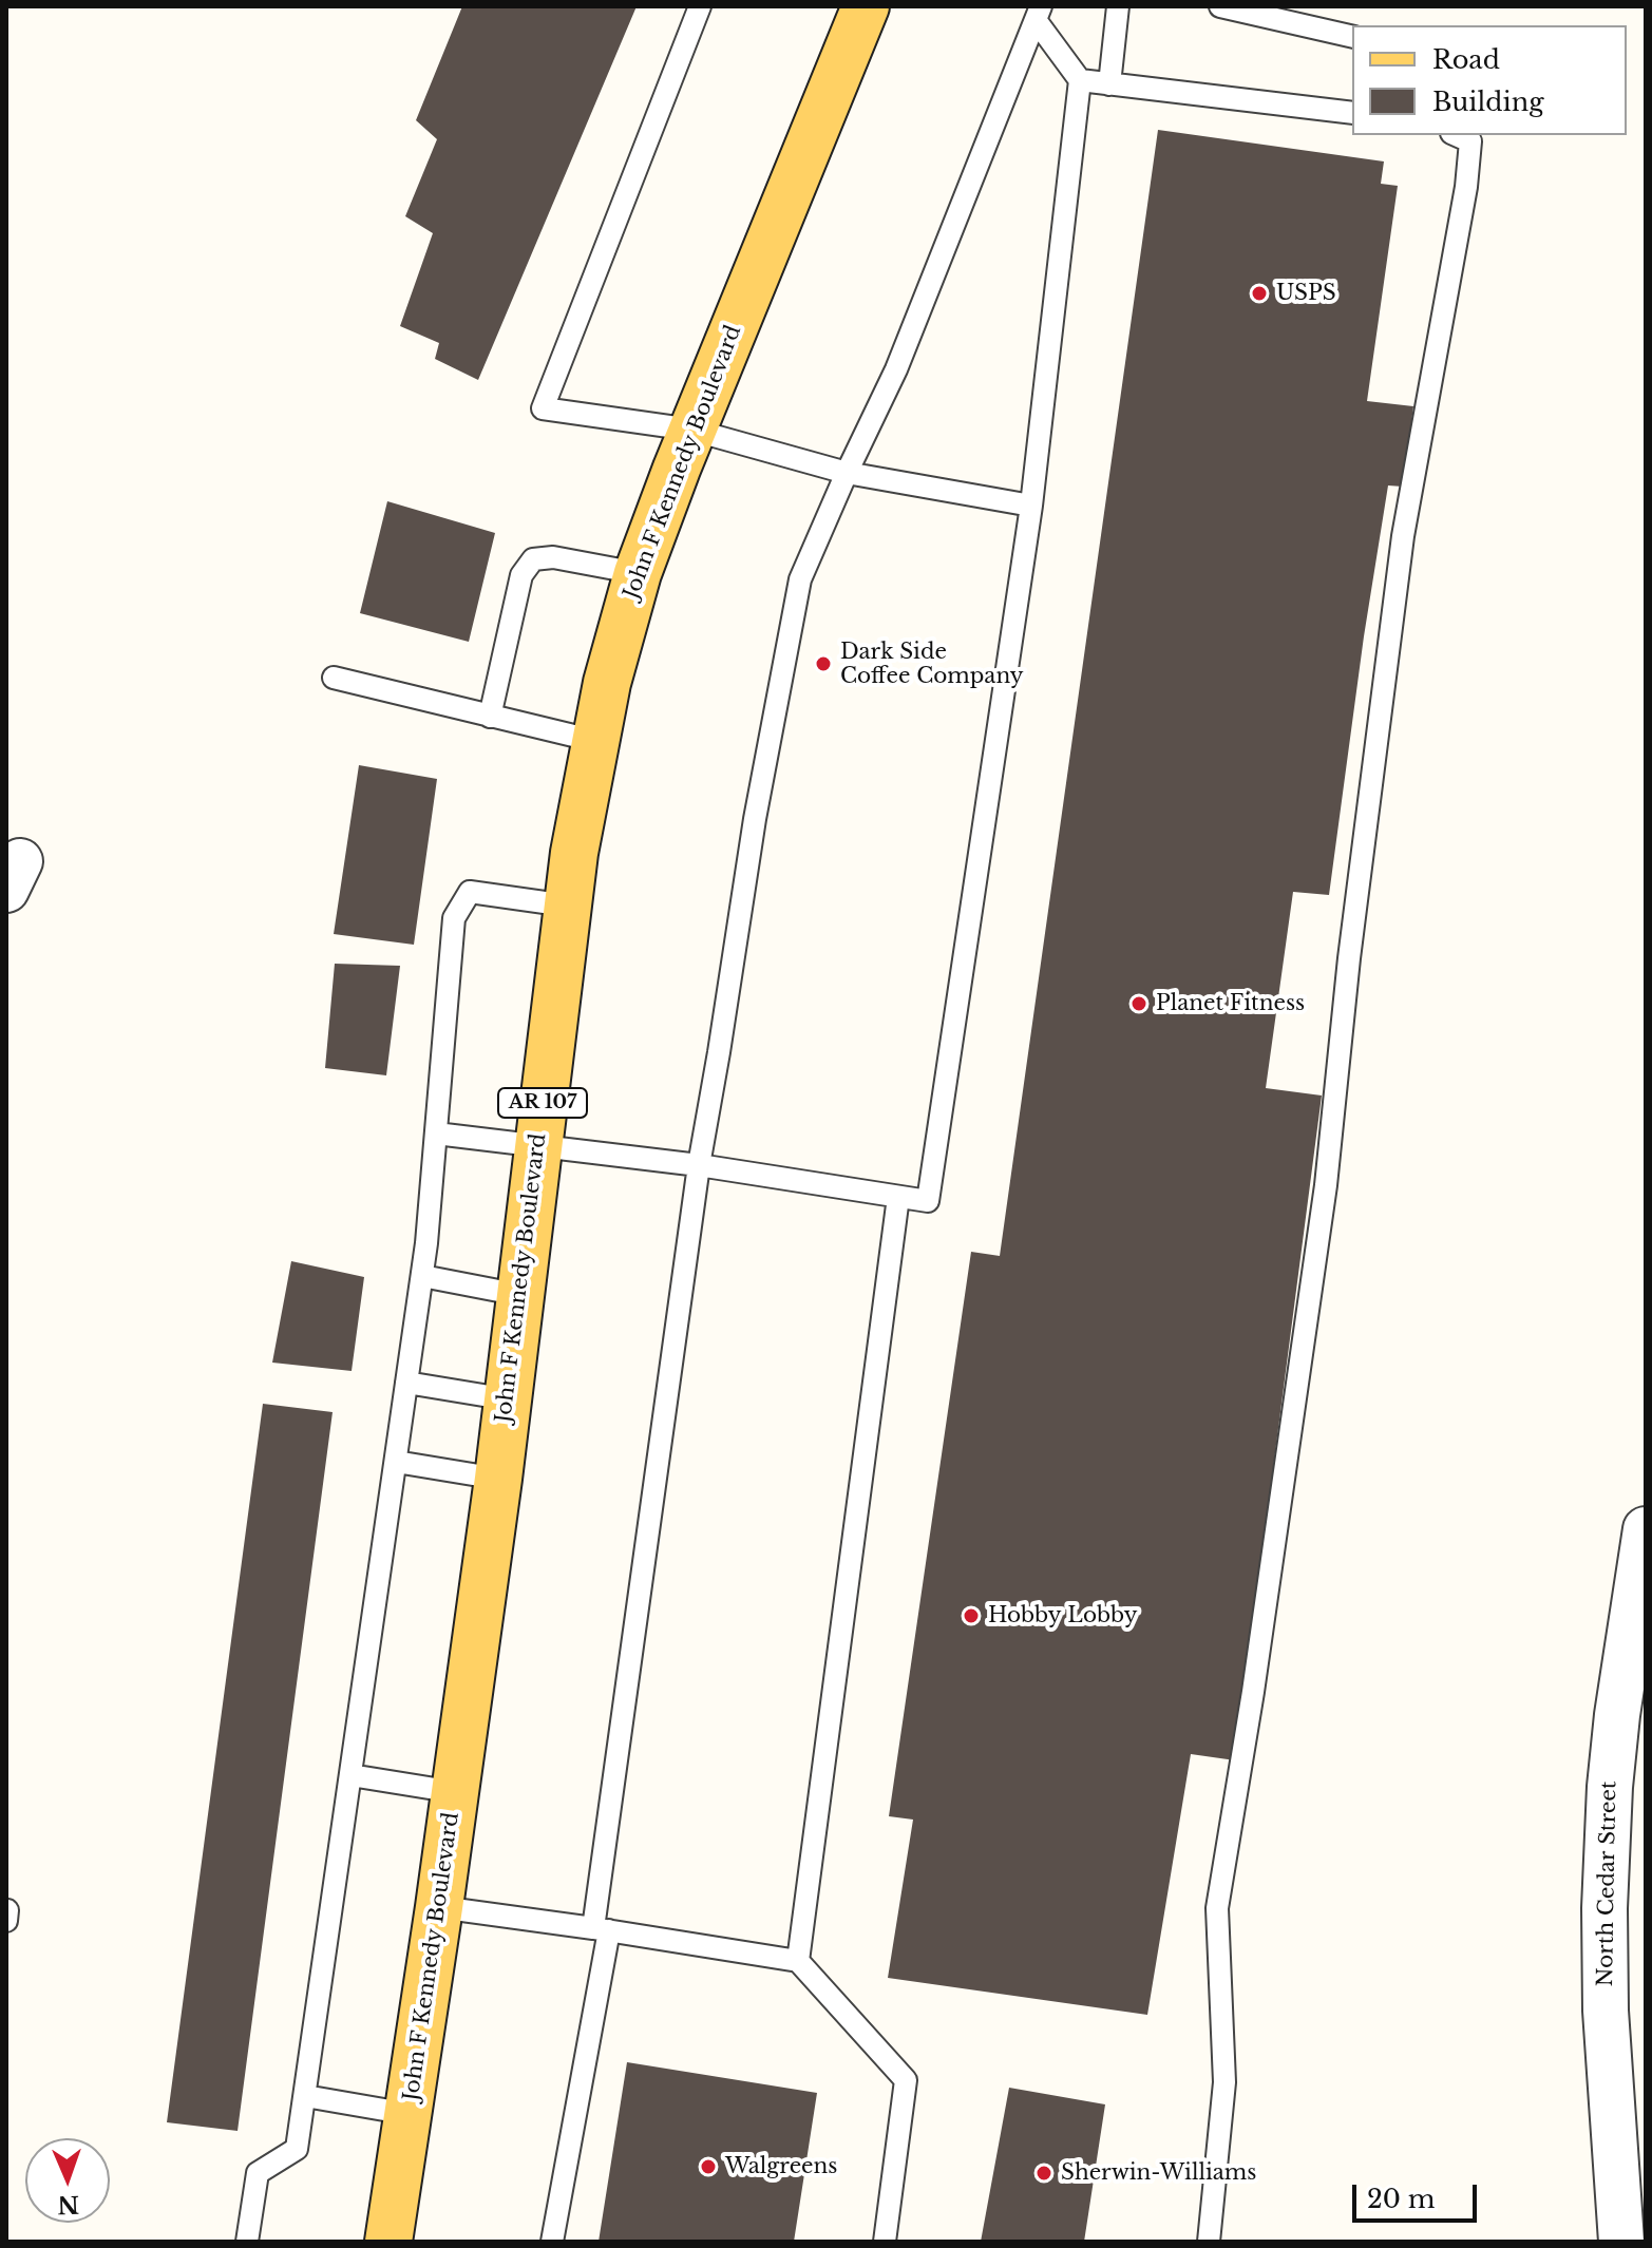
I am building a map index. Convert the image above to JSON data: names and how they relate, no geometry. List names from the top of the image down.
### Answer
{
  "streets": {
    "main road": ["John F Kennedy Boulevard", "AR 107"],
    "street": ["North Cedar Street"]
  },
  "places": [
    "USPS",
    "Dark Side Coffee Company",
    "Planet Fitness",
    "Hobby Lobby",
    "Walgreens",
    "Sherwin-Williams"
  ],
  "legend": ["Road", "Building"],
  "scale_bar": "20 m",
  "north": "bottom"
}
